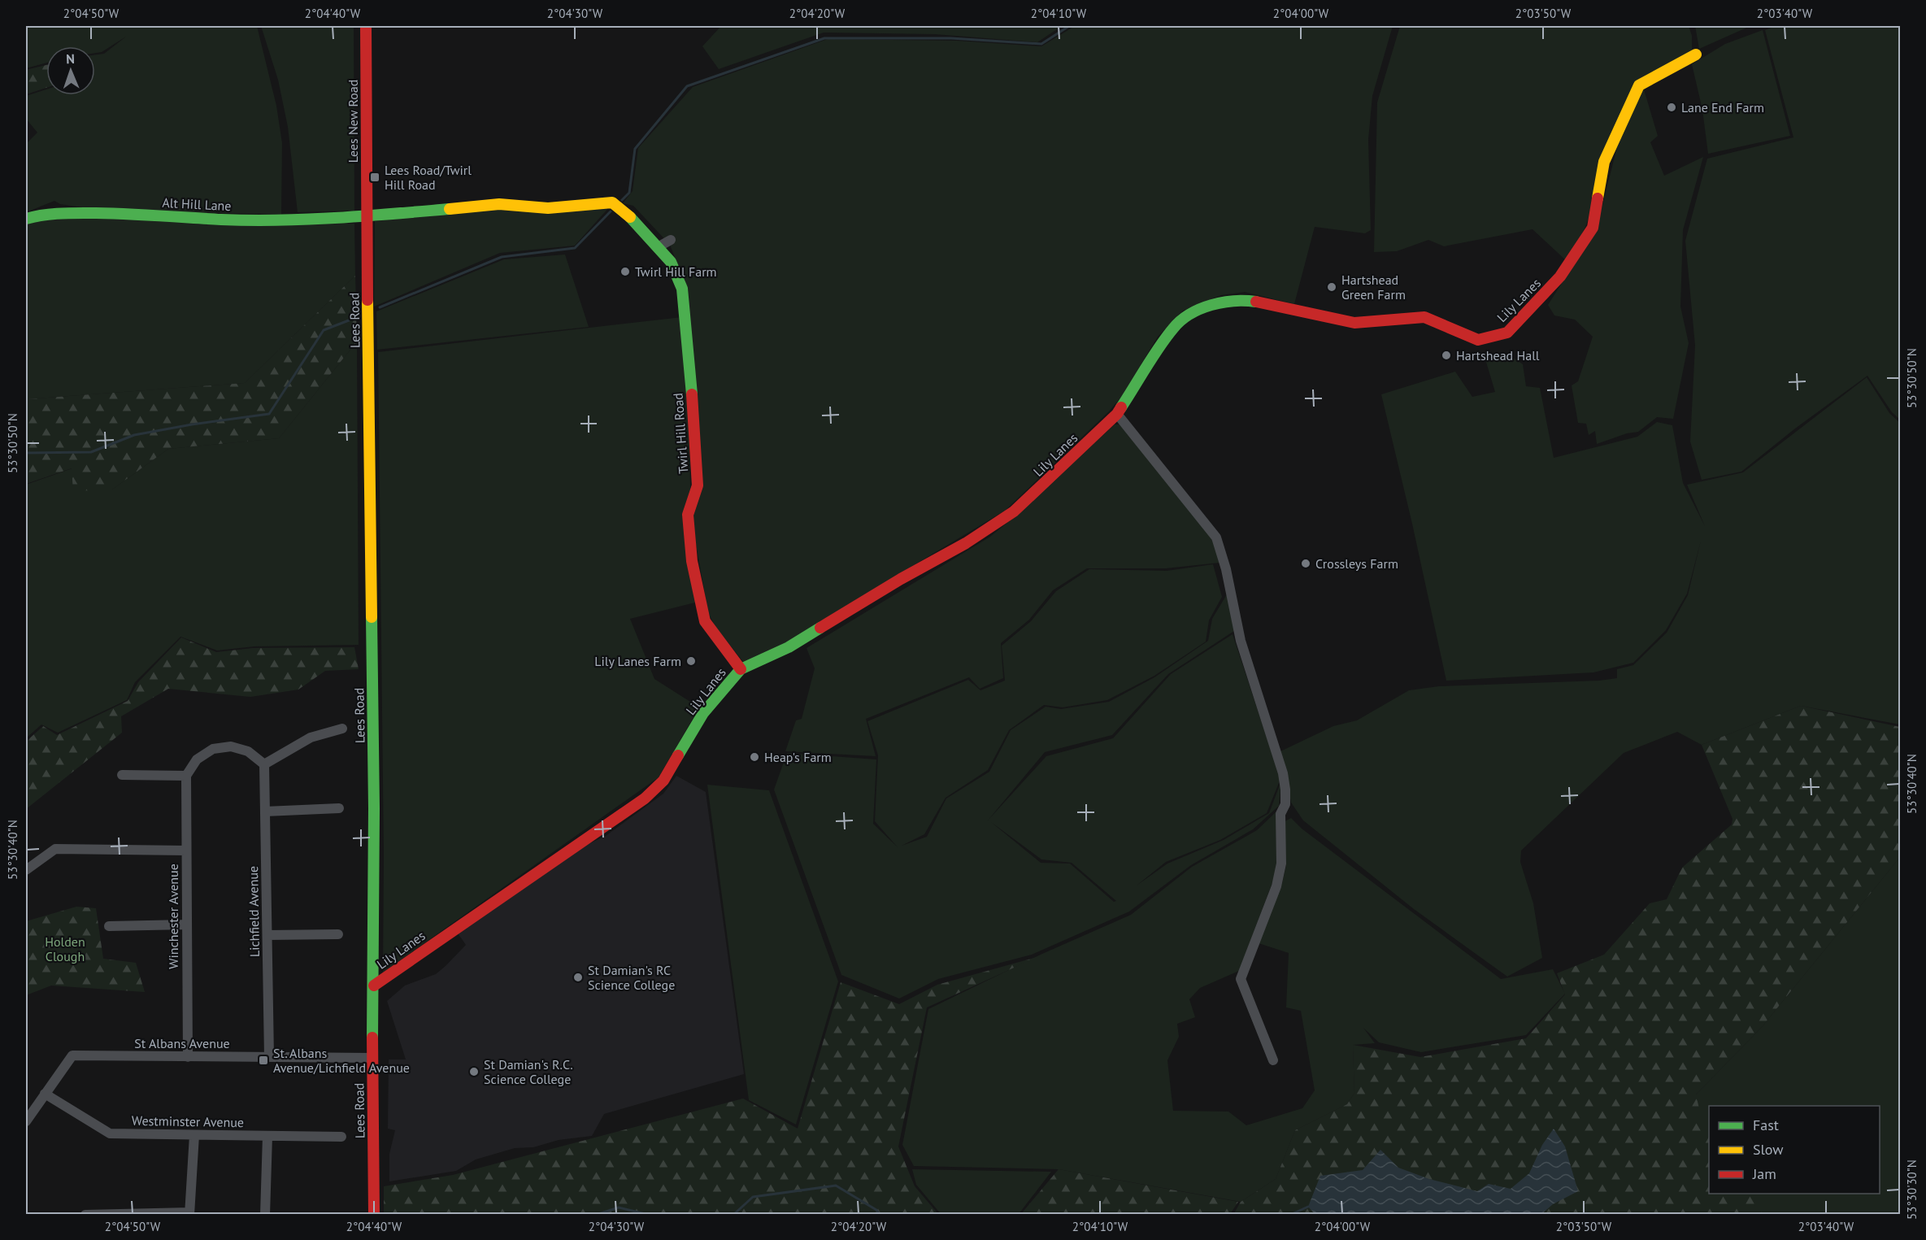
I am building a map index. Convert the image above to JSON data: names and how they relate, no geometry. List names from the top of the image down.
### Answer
{
  "streets": {
    "street": [
      "Lees New Road",
      "Alt Hill Lane",
      "Lily Lanes",
      "Lees Road",
      "Twirl Hill Road",
      "Lichfield Avenue",
      "Winchester Avenue",
      "St Albans Avenue",
      "Westminster Avenue"
    ]
  },
  "crossings": [
    ["Lees New Road", "Alt Hill Lane"],
    ["Lees New Road", "Lees Road"],
    ["Lees New Road", "Twirl Hill Road"],
    ["Alt Hill Lane", "Lees Road"],
    ["Alt Hill Lane", "Twirl Hill Road"],
    ["Lily Lanes", "Lees Road"],
    ["Lily Lanes", "Twirl Hill Road"],
    ["Lees Road", "Twirl Hill Road"],
    ["Lees Road", "St Albans Avenue"],
    ["Lichfield Avenue", "St Albans Avenue"],
    ["Winchester Avenue", "St Albans Avenue"],
    ["St Albans Avenue", "Westminster Avenue"]
  ],
  "parks": ["Holden Clough"],
  "places": {
    "other": [
      "Lane End Farm",
      "Twirl Hill Farm",
      "Hartshead Green Farm",
      "Hartshead Hall",
      "Crossleys Farm",
      "Lily Lanes Farm",
      "Heap's Farm",
      "St Damian's RC Science College",
      "St Damian's R.C. Science College"
    ],
    "transit": ["Lees Road/Twirl Hill Road", "St. Albans Avenue/Lichfield Avenue"]
  },
  "legend": ["Fast", "Slow", "Jam"],
  "north": "top",
  "coordinates": [
    "2°04'50\"W",
    "2°04'40\"W",
    "2°04'30\"W",
    "2°04'20\"W",
    "2°04'10\"W",
    "2°04'00\"W",
    "2°03'50\"W",
    "2°03'40\"W",
    "53°30'50\"N",
    "53°30'40\"N",
    "53°30'30\"N"
  ]
}
